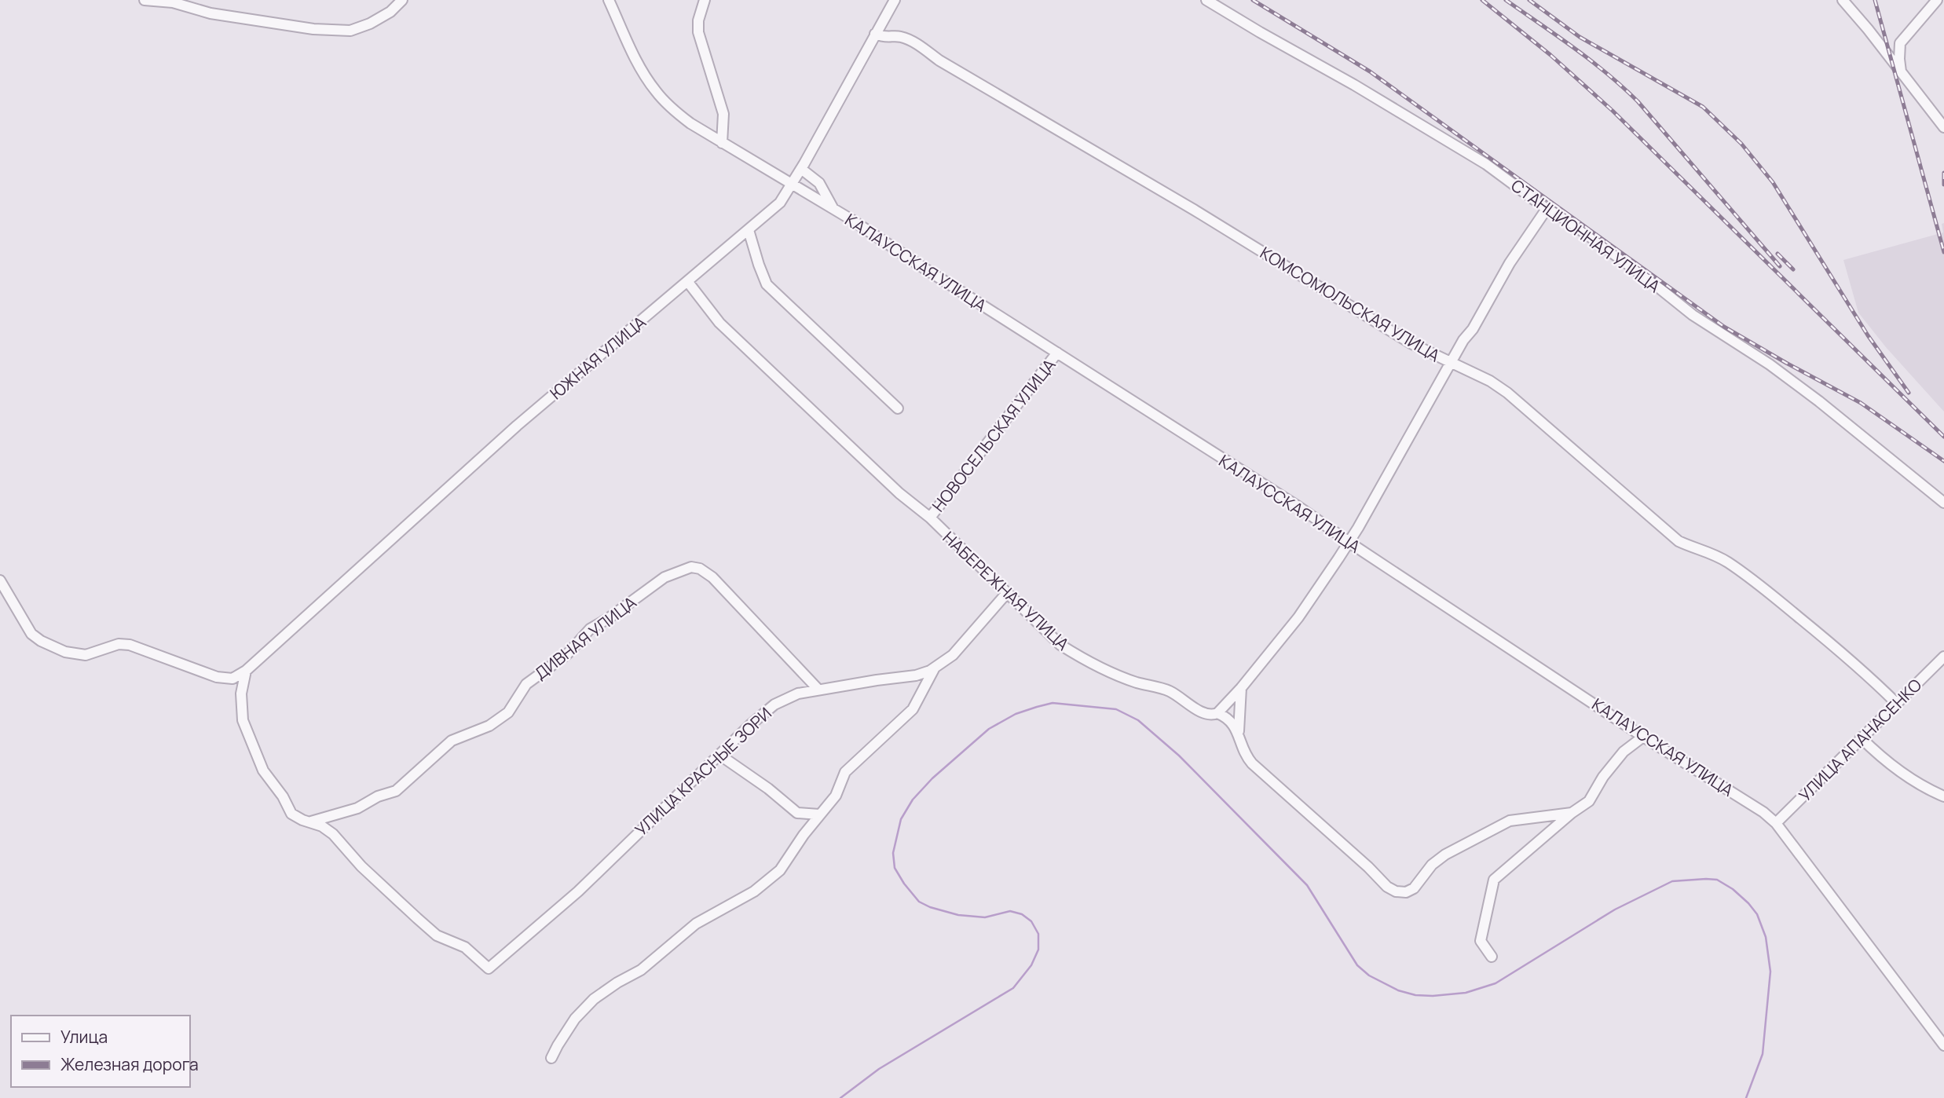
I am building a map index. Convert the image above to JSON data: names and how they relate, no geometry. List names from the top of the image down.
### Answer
{
  "streets": {
    "street": [
      "СТАНЦИОННАЯ УЛИЦА",
      "КАЛАУССКАЯ УЛИЦА",
      "КОМСОМОЛЬСКАЯ УЛИЦА",
      "ЮЖНАЯ УЛИЦА",
      "НОВОСЕЛЬСКАЯ УЛИЦА",
      "НАБЕРЕЖНАЯ УЛИЦА",
      "ДИВНАЯ УЛИЦА",
      "УЛИЦА АПАНАСЕНКО",
      "УЛИЦА КРАСНЫЕ ЗОРИ"
    ]
  },
  "crossings": [
    ["КАЛАУССКАЯ УЛИЦА", "ЮЖНАЯ УЛИЦА"],
    ["КАЛАУССКАЯ УЛИЦА", "НОВОСЕЛЬСКАЯ УЛИЦА"],
    ["КАЛАУССКАЯ УЛИЦА", "УЛИЦА АПАНАСЕНКО"],
    ["КОМСОМОЛЬСКАЯ УЛИЦА", "ЮЖНАЯ УЛИЦА"],
    ["КОМСОМОЛЬСКАЯ УЛИЦА", "УЛИЦА АПАНАСЕНКО"],
    ["ЮЖНАЯ УЛИЦА", "НАБЕРЕЖНАЯ УЛИЦА"],
    ["НОВОСЕЛЬСКАЯ УЛИЦА", "НАБЕРЕЖНАЯ УЛИЦА"],
    ["НАБЕРЕЖНАЯ УЛИЦА", "УЛИЦА КРАСНЫЕ ЗОРИ"],
    ["ДИВНАЯ УЛИЦА", "УЛИЦА КРАСНЫЕ ЗОРИ"]
  ],
  "legend": ["Улица", "Железная дорога"]
}
